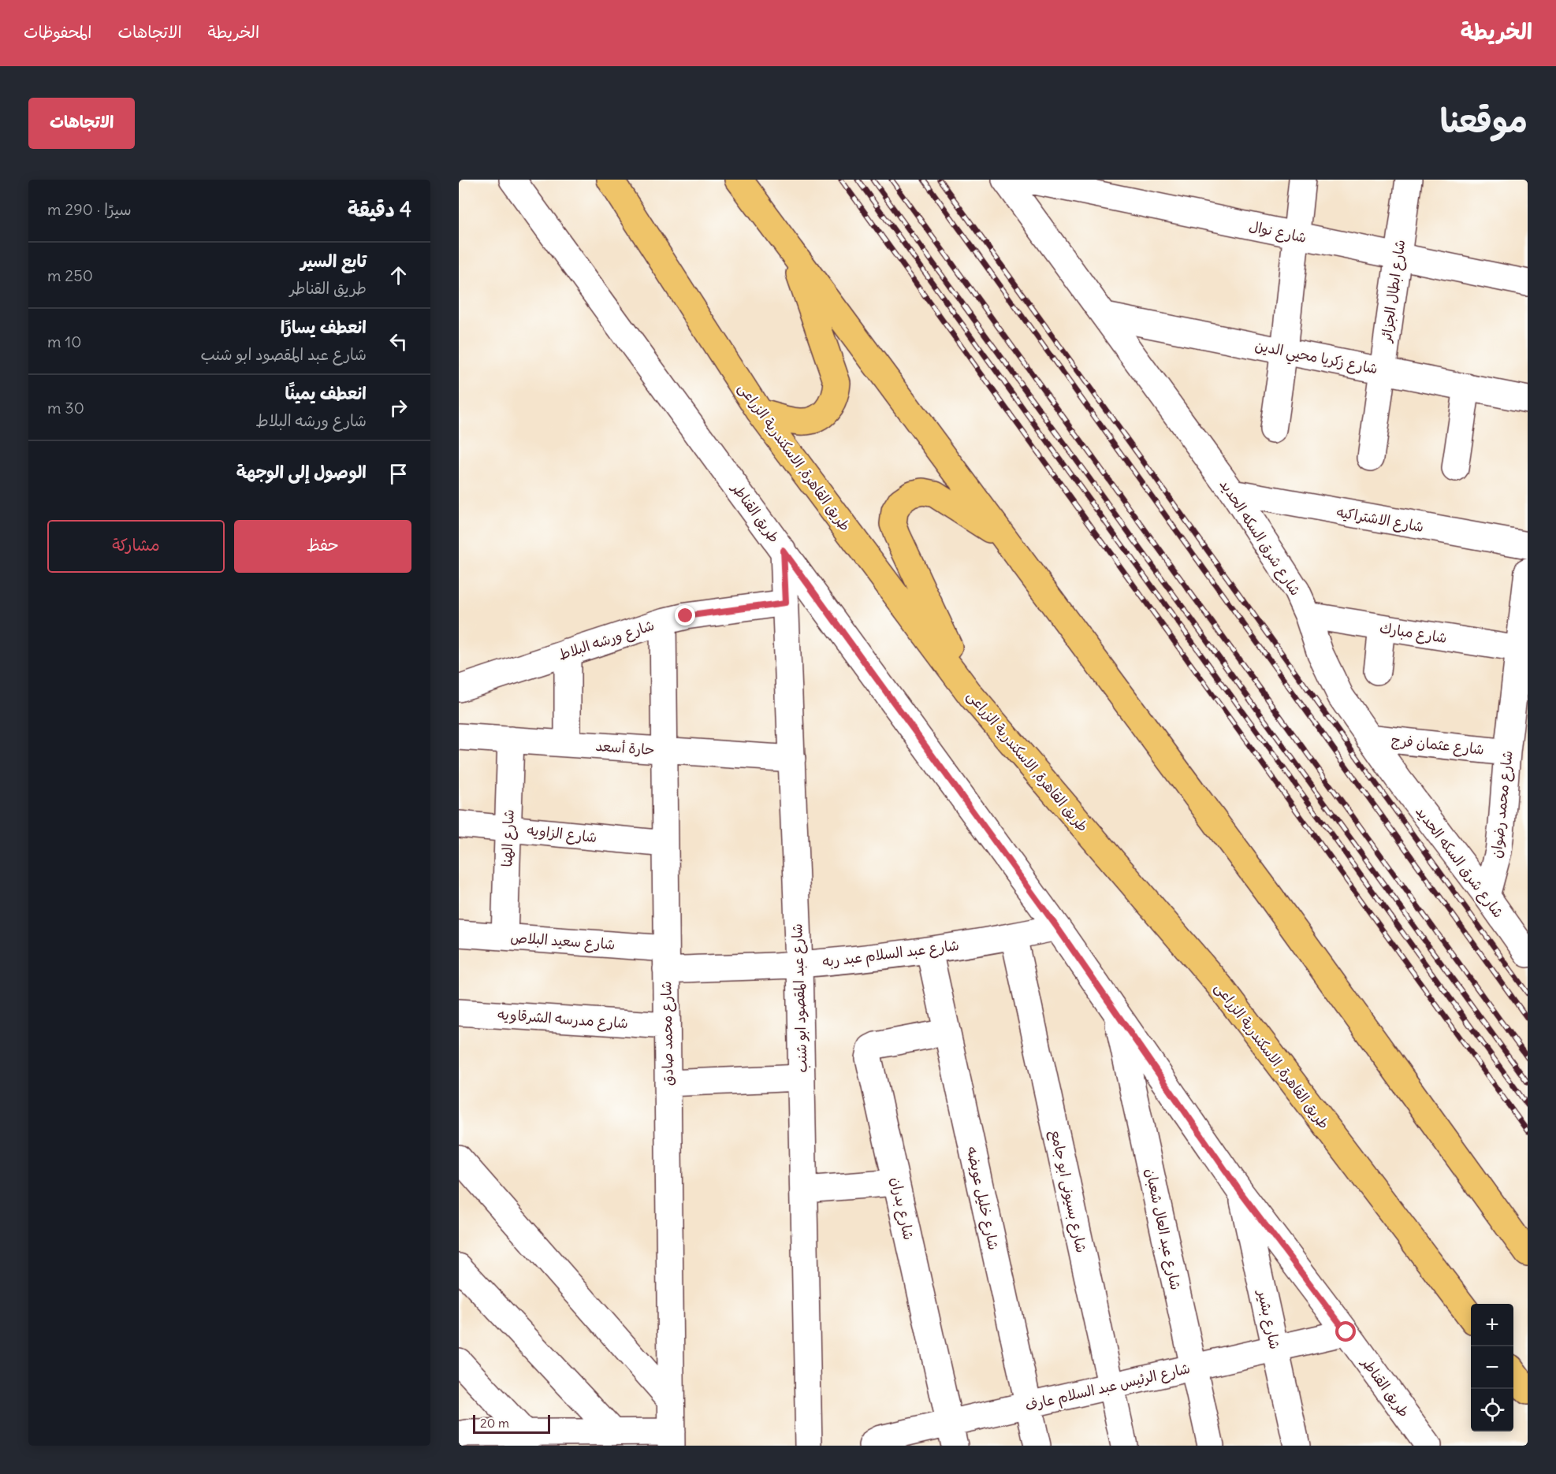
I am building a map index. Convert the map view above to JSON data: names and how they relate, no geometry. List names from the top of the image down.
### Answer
{
  "streets": {
    "highway": ["طريق القاهرة, الاسكندرية الزراعى"],
    "street": [
      "شارع نوال",
      "شارع ابطال الجزائر",
      "شارع زكريا محيي الدين",
      "طريق القناطر",
      "شارع الاشتراكيه",
      "شارع شرق السكه الحديد",
      "شارع مبارك",
      "شارع ورشه البلاط",
      "شارع عثمان فرج",
      "حارة أسعد",
      "شارع محمد رضوان",
      "شارع الزاويه",
      "شارع الهنا",
      "شارع سعيد البلاص",
      "شارع عبد السلام عبد ربه",
      "شارع عبد المقصود ابو شنب",
      "شارع مدرسه الشرقاويه",
      "شارع محمد صادق",
      "شارع بسيونى ابو جامع",
      "شارع خليل عويضه",
      "شارع بدران",
      "شارع عبد العال شعبان",
      "شارع بشير",
      "شارع الرئيس عبد السلام عارف"
    ]
  },
  "crossings": [
    ["شارع نوال", "شارع ابطال الجزائر"],
    ["شارع ابطال الجزائر", "شارع زكريا محيي الدين"],
    ["شارع زكريا محيي الدين", "شارع شرق السكه الحديد"],
    ["طريق القناطر", "شارع عبد السلام عبد ربه"],
    ["طريق القناطر", "شارع عبد المقصود ابو شنب"],
    ["طريق القناطر", "شارع عبد العال شعبان"],
    ["طريق القناطر", "شارع بشير"],
    ["طريق القناطر", "شارع الرئيس عبد السلام عارف"],
    ["شارع الاشتراكيه", "شارع شرق السكه الحديد"],
    ["شارع شرق السكه الحديد", "شارع مبارك"],
    ["شارع شرق السكه الحديد", "شارع عثمان فرج"],
    ["شارع شرق السكه الحديد", "شارع محمد رضوان"],
    ["شارع مبارك", "شارع محمد رضوان"],
    ["شارع ورشه البلاط", "شارع عبد المقصود ابو شنب"],
    ["شارع ورشه البلاط", "شارع محمد صادق"],
    ["شارع عثمان فرج", "شارع محمد رضوان"],
    ["حارة أسعد", "شارع الهنا"],
    ["حارة أسعد", "شارع عبد المقصود ابو شنب"],
    ["حارة أسعد", "شارع محمد صادق"],
    ["شارع الزاويه", "شارع الهنا"],
    ["شارع الزاويه", "شارع محمد صادق"],
    ["شارع الهنا", "شارع سعيد البلاص"],
    ["شارع سعيد البلاص", "شارع عبد السلام عبد ربه"],
    ["شارع سعيد البلاص", "شارع محمد صادق"],
    ["شارع عبد السلام عبد ربه", "شارع عبد المقصود ابو شنب"],
    ["شارع عبد السلام عبد ربه", "شارع محمد صادق"],
    ["شارع عبد السلام عبد ربه", "شارع بسيونى ابو جامع"],
    ["شارع عبد السلام عبد ربه", "شارع خليل عويضه"],
    ["شارع مدرسه الشرقاويه", "شارع محمد صادق"],
    ["شارع بسيونى ابو جامع", "شارع الرئيس عبد السلام عارف"],
    ["شارع خليل عويضه", "شارع بدران"],
    ["شارع خليل عويضه", "شارع الرئيس عبد السلام عارف"],
    ["شارع بدران", "شارع الرئيس عبد السلام عارف"],
    ["شارع عبد العال شعبان", "شارع الرئيس عبد السلام عارف"],
    ["شارع بشير", "شارع الرئيس عبد السلام عارف"]
  ],
  "scale_bar": "20 m",
  "page": {
    "header": "الخريطة",
    "nav": ["الخريطة", "الاتجاهات", "المحفوظات"],
    "title": "موقعنا",
    "buttons": [
      "الاتجاهات",
      ["حفظ", "مشاركة"]
    ],
    "heading": ["4 دقيقة", "سيرًا · 290 m"],
    "list": [
      ["تابع السير", "طريق القناطر", "250 m"],
      ["انعطف يسارًا", "شارع عبد المقصود ابو شنب", "10 m"],
      ["انعطف يمينًا", "شارع ورشه البلاط", "30 m"],
      "الوصول إلى الوجهة"
    ],
    "map_buttons": ["+", "−"],
    "scale": "20 m"
  }
}
